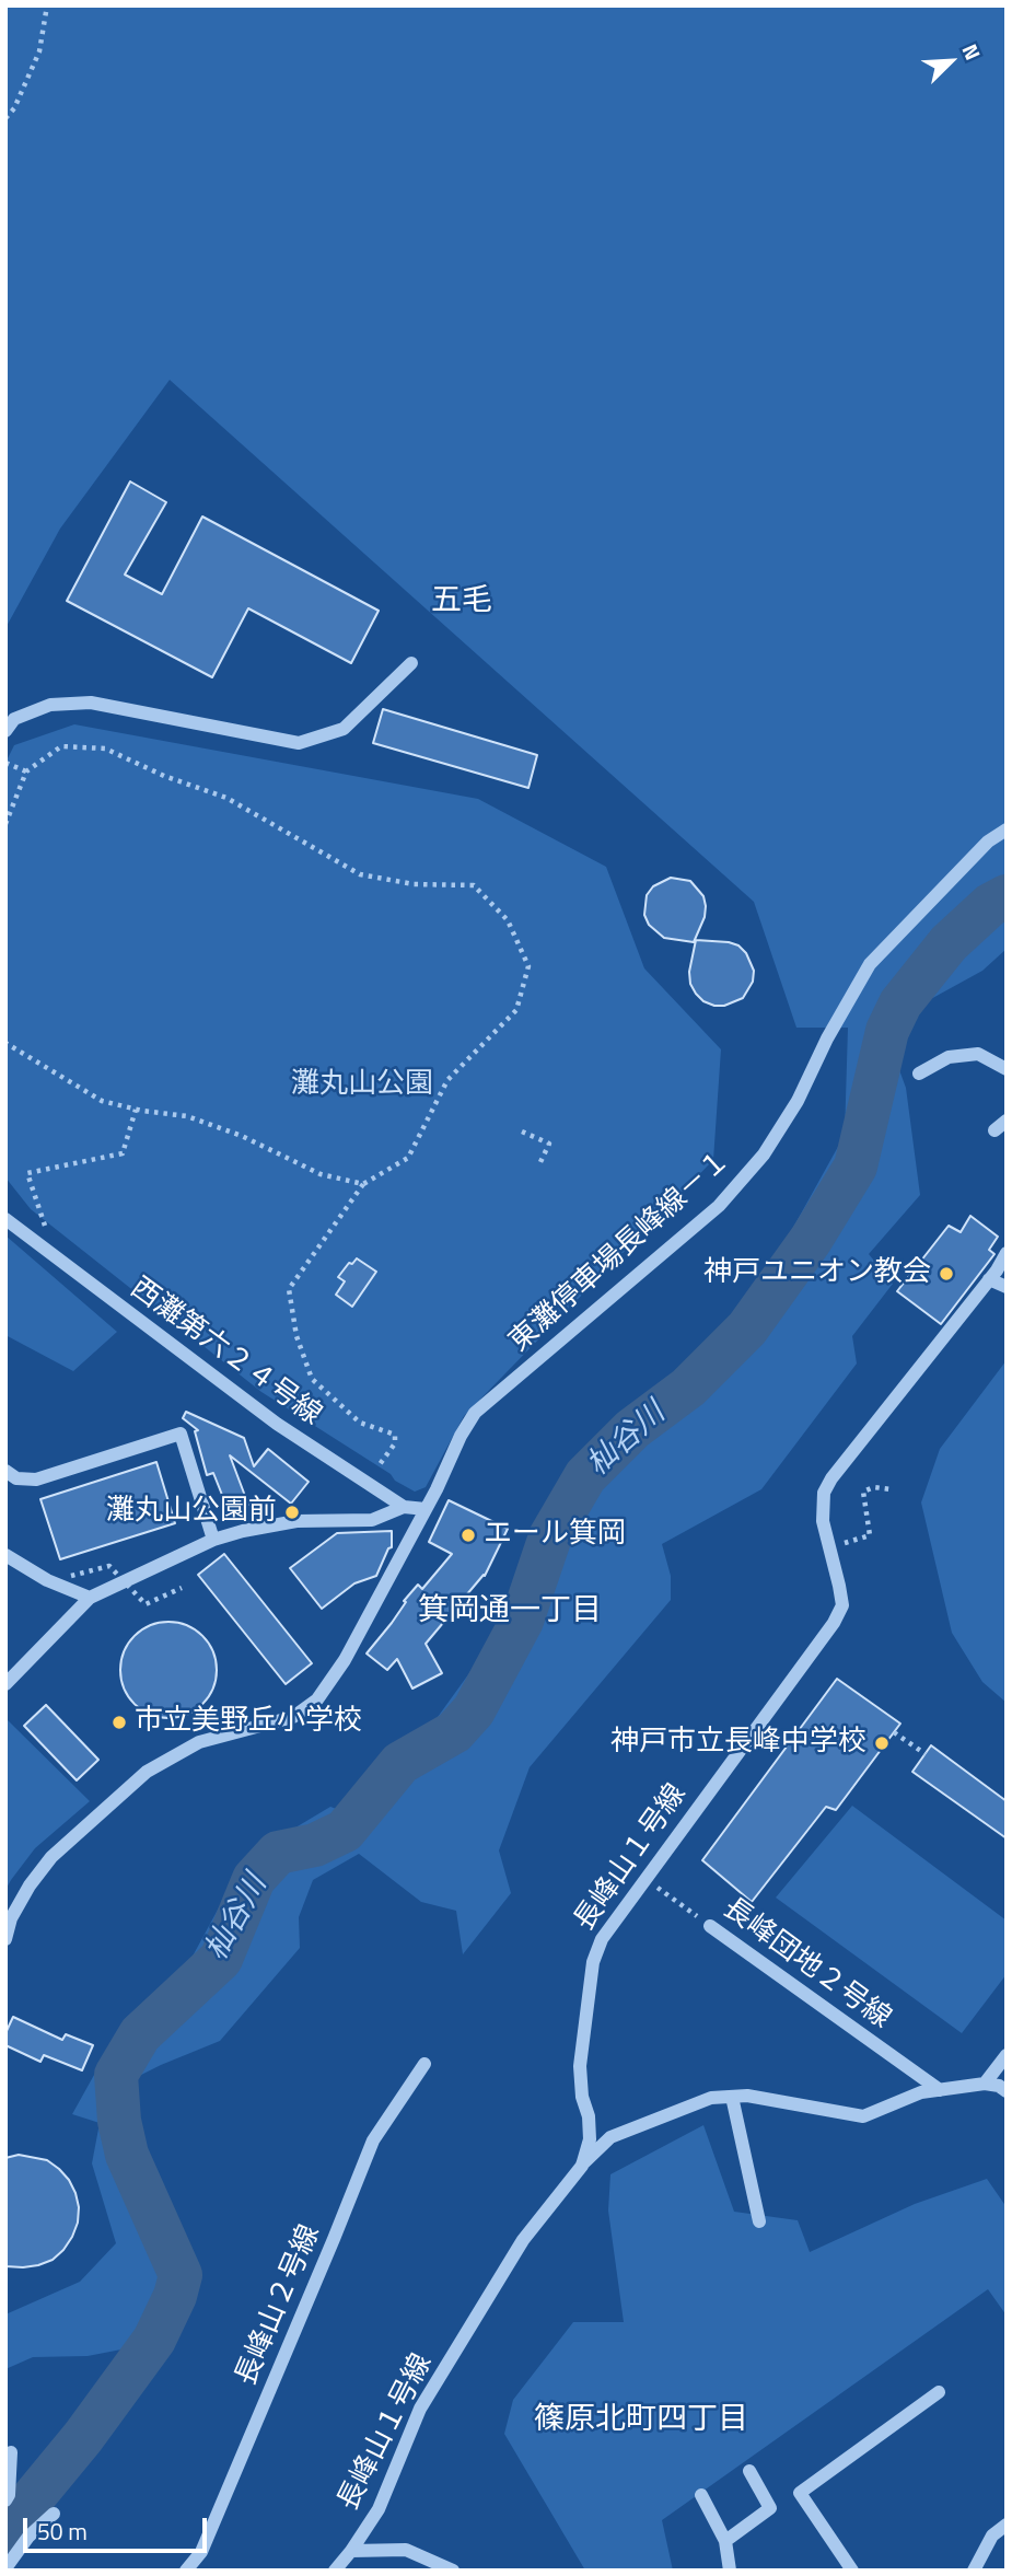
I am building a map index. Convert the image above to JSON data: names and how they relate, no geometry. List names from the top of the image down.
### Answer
{
  "streets": {
    "street": [
      "東灘停車場長峰線－１",
      "西灘第六２４号線",
      "長峰山１号線",
      "長峰団地２号線",
      "長峰山２号線"
    ]
  },
  "crossings": [
    ["東灘停車場長峰線－１", "西灘第六２４号線"],
    ["長峰山１号線", "長峰団地２号線"]
  ],
  "districts": ["五毛", "箕岡通一丁目", "篠原北町四丁目"],
  "water": ["杣谷川"],
  "parks": ["灘丸山公園"],
  "places": [
    "神戸ユニオン教会",
    "灘丸山公園前",
    "エール箕岡",
    "市立美野丘小学校",
    "神戸市立長峰中学校"
  ],
  "scale_bar": "50 m",
  "north": "top right"
}
